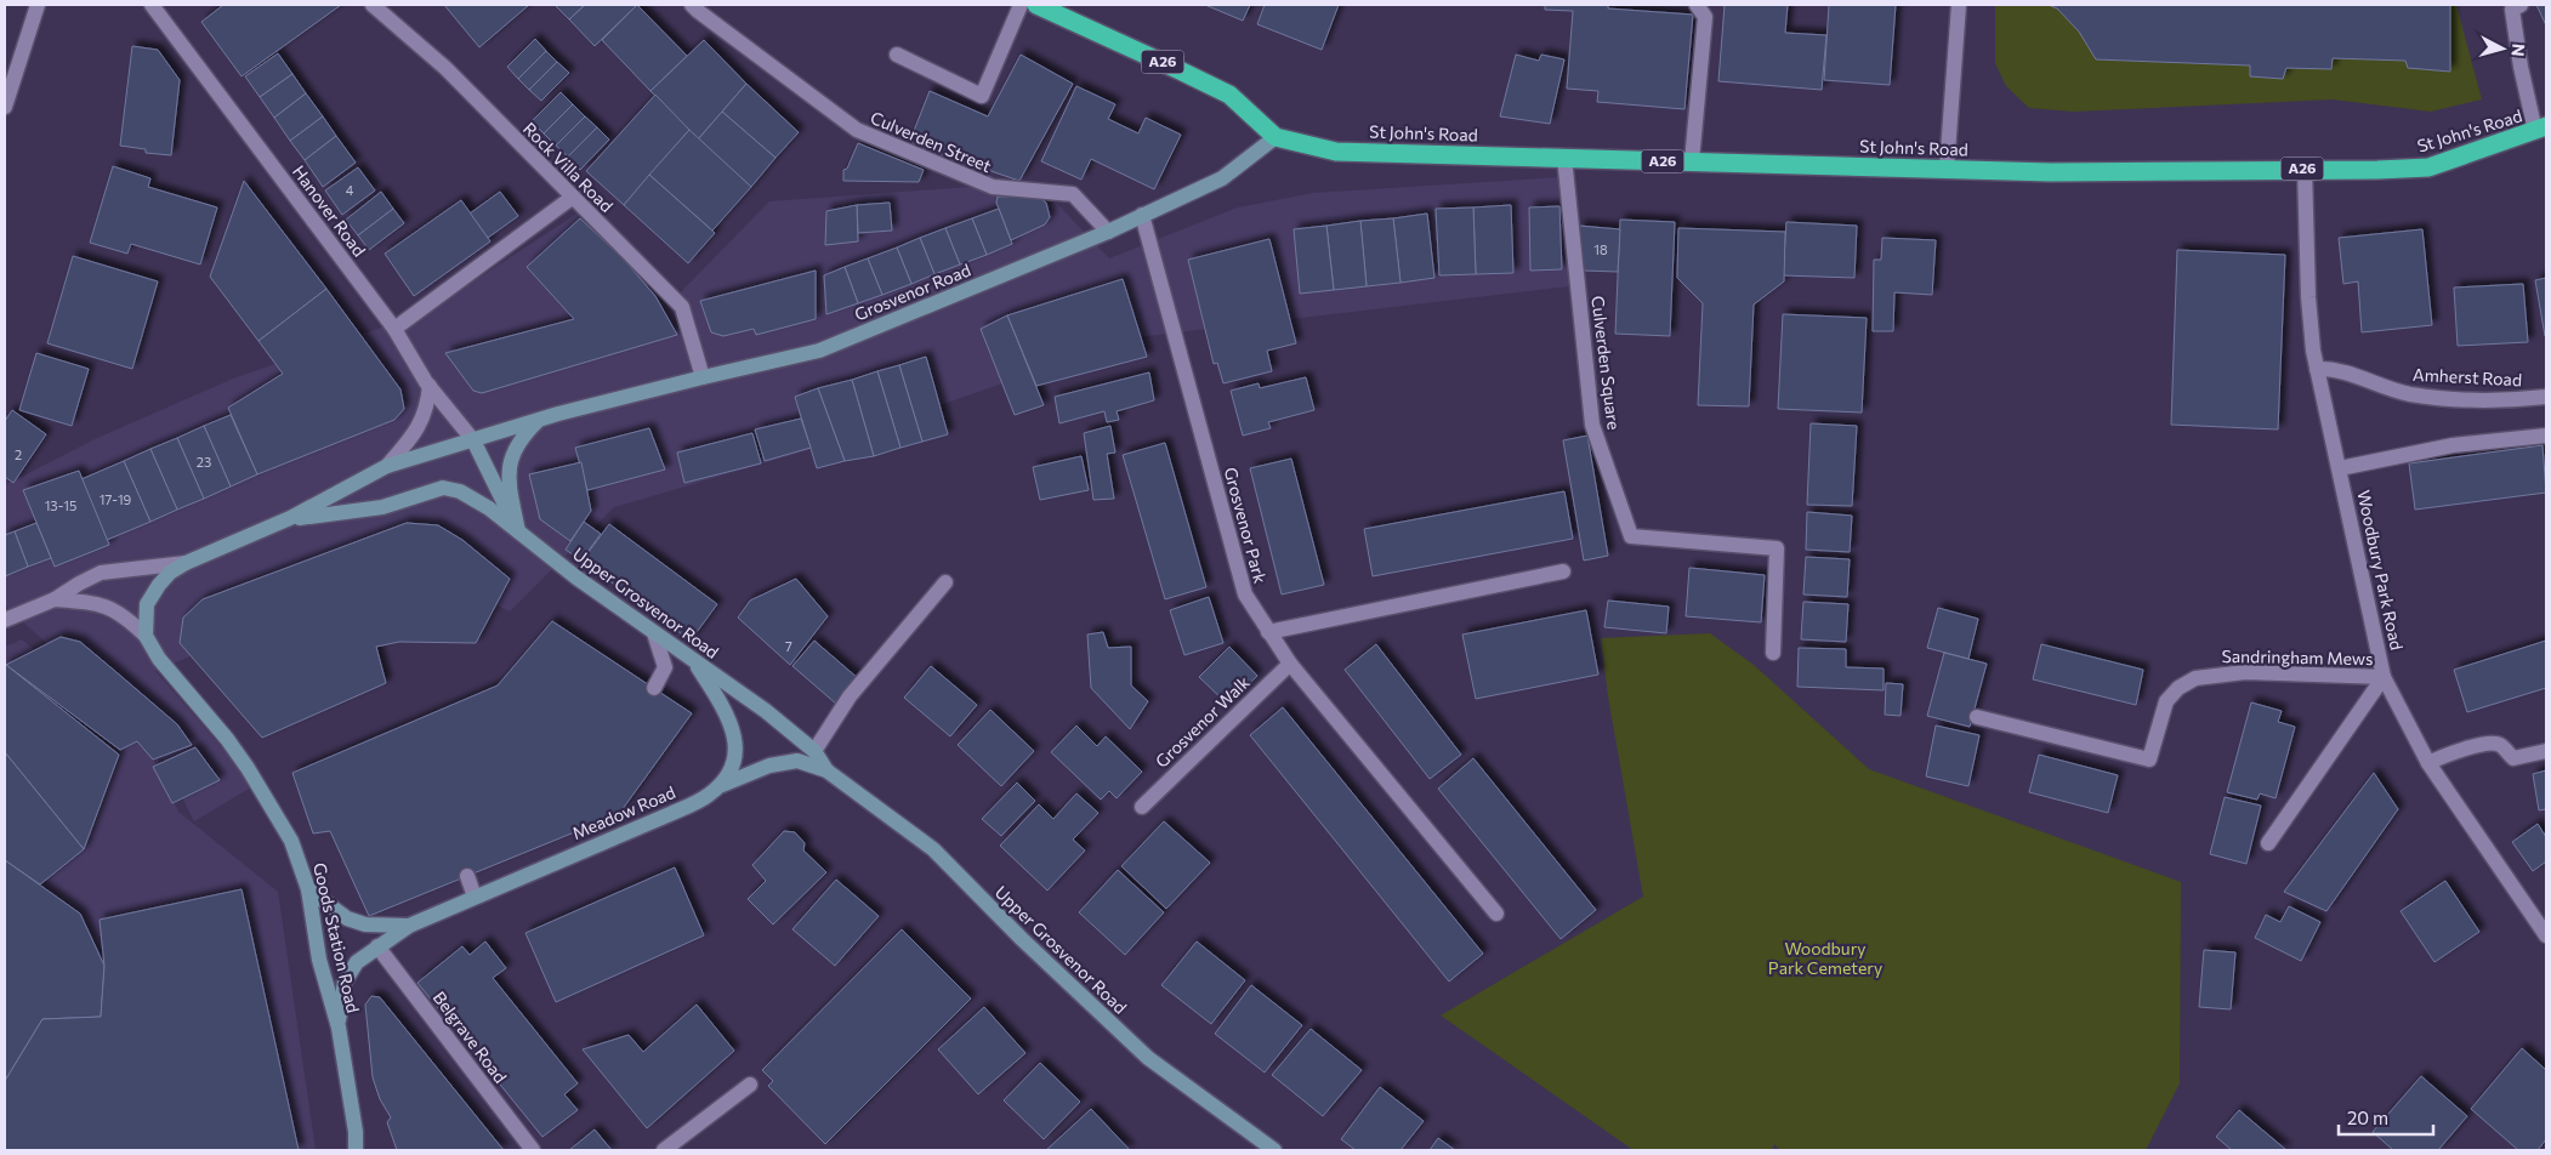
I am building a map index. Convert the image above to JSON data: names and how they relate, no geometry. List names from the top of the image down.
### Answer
{
  "streets": {
    "highway": ["A26", "St John's Road"],
    "street": [
      "Culverden Street",
      "Rock Villa Road",
      "Hanover Road",
      "Grosvenor Road",
      "Culverden Square",
      "Amherst Road",
      "Grosvenor Park",
      "Woodbury Park Road",
      "Upper Grosvenor Road",
      "Sandringham Mews",
      "Grosvenor Walk",
      "Meadow Road",
      "Goods Station Road",
      "Belgrave Road"
    ]
  },
  "crossings": [
    ["A26", "St John's Road"],
    ["A26", "Grosvenor Road"],
    ["St John's Road", "Grosvenor Road"],
    ["St John's Road", "Culverden Square"],
    ["St John's Road", "Woodbury Park Road"],
    ["Culverden Street", "Grosvenor Road"],
    ["Rock Villa Road", "Grosvenor Road"],
    ["Hanover Road", "Grosvenor Road"],
    ["Hanover Road", "Upper Grosvenor Road"],
    ["Grosvenor Road", "Grosvenor Park"],
    ["Grosvenor Road", "Upper Grosvenor Road"],
    ["Grosvenor Road", "Goods Station Road"],
    ["Amherst Road", "Woodbury Park Road"],
    ["Grosvenor Park", "Grosvenor Walk"],
    ["Woodbury Park Road", "Sandringham Mews"],
    ["Upper Grosvenor Road", "Meadow Road"],
    ["Meadow Road", "Goods Station Road"],
    ["Meadow Road", "Belgrave Road"]
  ],
  "parks": ["Woodbury Park Cemetery"],
  "house_numbers": [
    "4",
    "18",
    "2",
    "23",
    "17-19",
    "13-15",
    "7"
  ],
  "scale_bar": "20 m",
  "north": "right"
}
